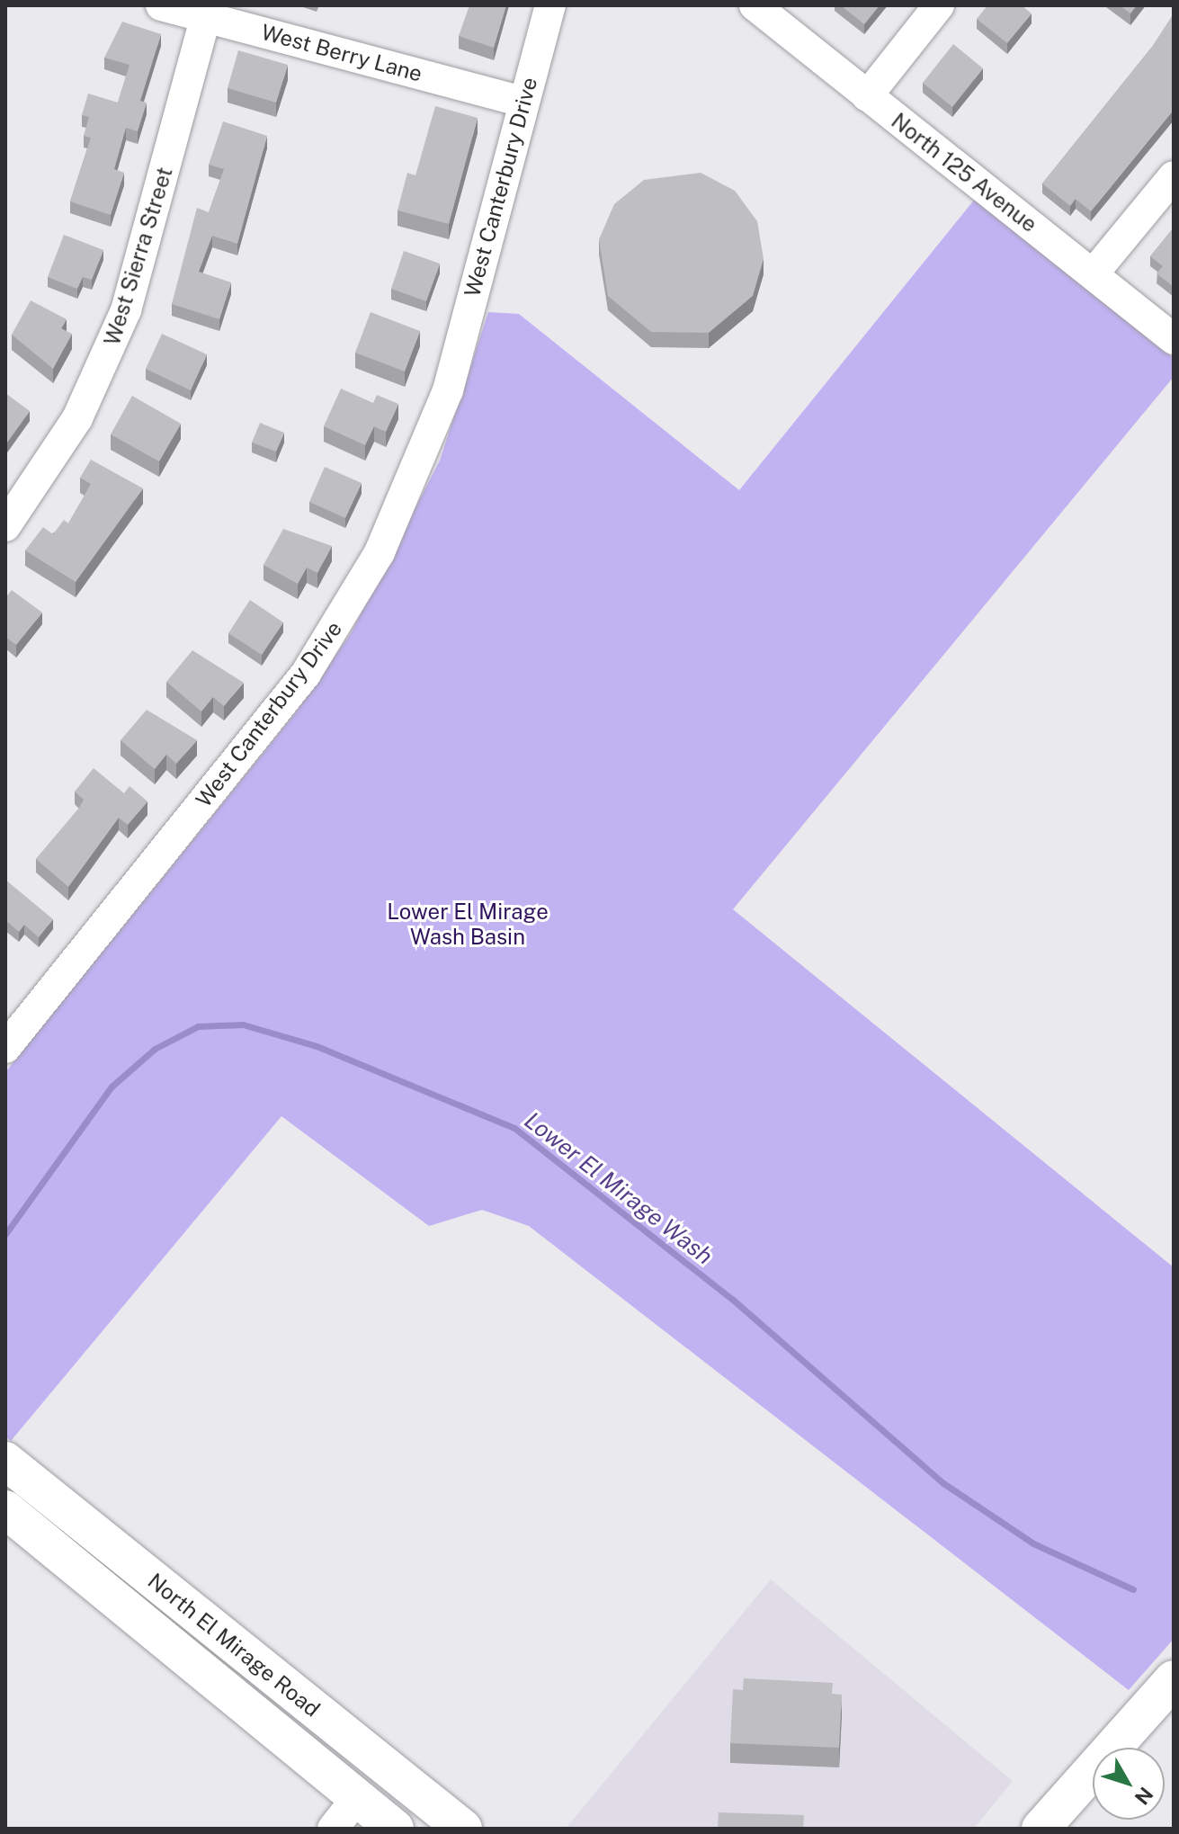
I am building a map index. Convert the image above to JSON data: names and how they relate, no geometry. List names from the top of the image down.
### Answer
{
  "streets": {
    "main road": ["North El Mirage Road"],
    "street": [
      "West Berry Lane",
      "North 125 Avenue",
      "West Canterbury Drive",
      "West Sierra Street"
    ]
  },
  "crossings": [
    ["West Berry Lane", "West Canterbury Drive"],
    ["West Berry Lane", "West Sierra Street"]
  ],
  "water": ["Lower El Mirage Wash"],
  "parks": ["Lower El Mirage Wash Basin"],
  "north": "bottom right"
}
